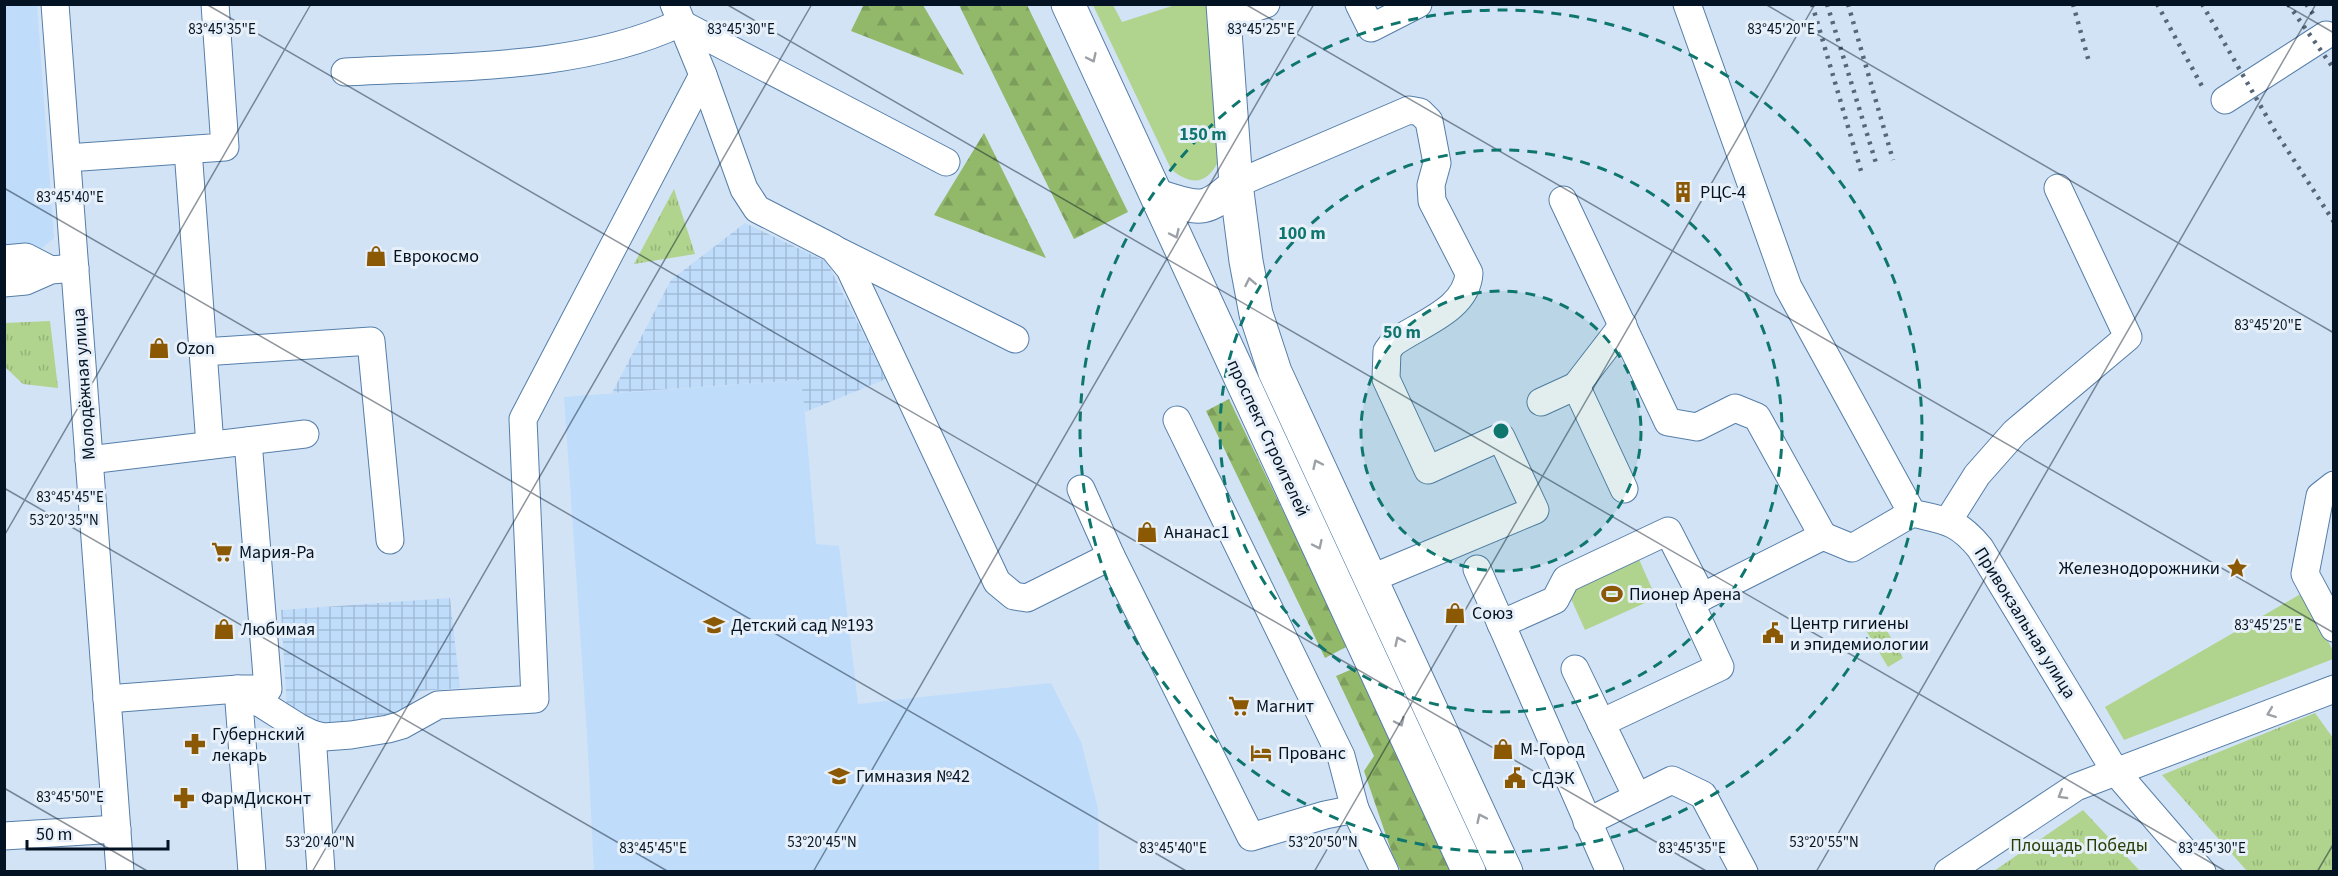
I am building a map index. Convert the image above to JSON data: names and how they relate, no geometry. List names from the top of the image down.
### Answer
{
  "streets": {
    "main road": ["проспект Строителей"],
    "street": ["Молодёжная улица", "Привокзальная улица"]
  },
  "parks": ["Площадь Победы"],
  "places": {
    "building": ["РЦС-4"],
    "shop": [
      "Еврокосмо",
      "Ozon",
      "Ананас1",
      "Союз",
      "Любимая",
      "М-Город"
    ],
    "supermarket": ["Мария-Ра", "Магнит"],
    "place": ["Железнодорожники"],
    "sports": ["Пионер Арена"],
    "school or university": ["Детский сад №193", "Гимназия №42"],
    "public building": ["Центр гигиены и эпидемиологии", "СДЭК"],
    "pharmacy": ["Губернский лекарь", "ФармДисконт"],
    "hotel": ["Прованс"]
  },
  "scale_bar": "50 m",
  "coordinates": [
    "83°45'25\"E",
    "83°45'20\"E",
    "83°45'35\"E",
    "83°45'30\"E",
    "83°45'40\"E",
    "83°45'45\"E",
    "53°20'35\"N",
    "83°45'50\"E",
    "53°20'40\"N",
    "53°20'45\"N",
    "53°20'50\"N",
    "53°20'55\"N"
  ],
  "rings": ["150 m", "100 m", "50 m"]
}
